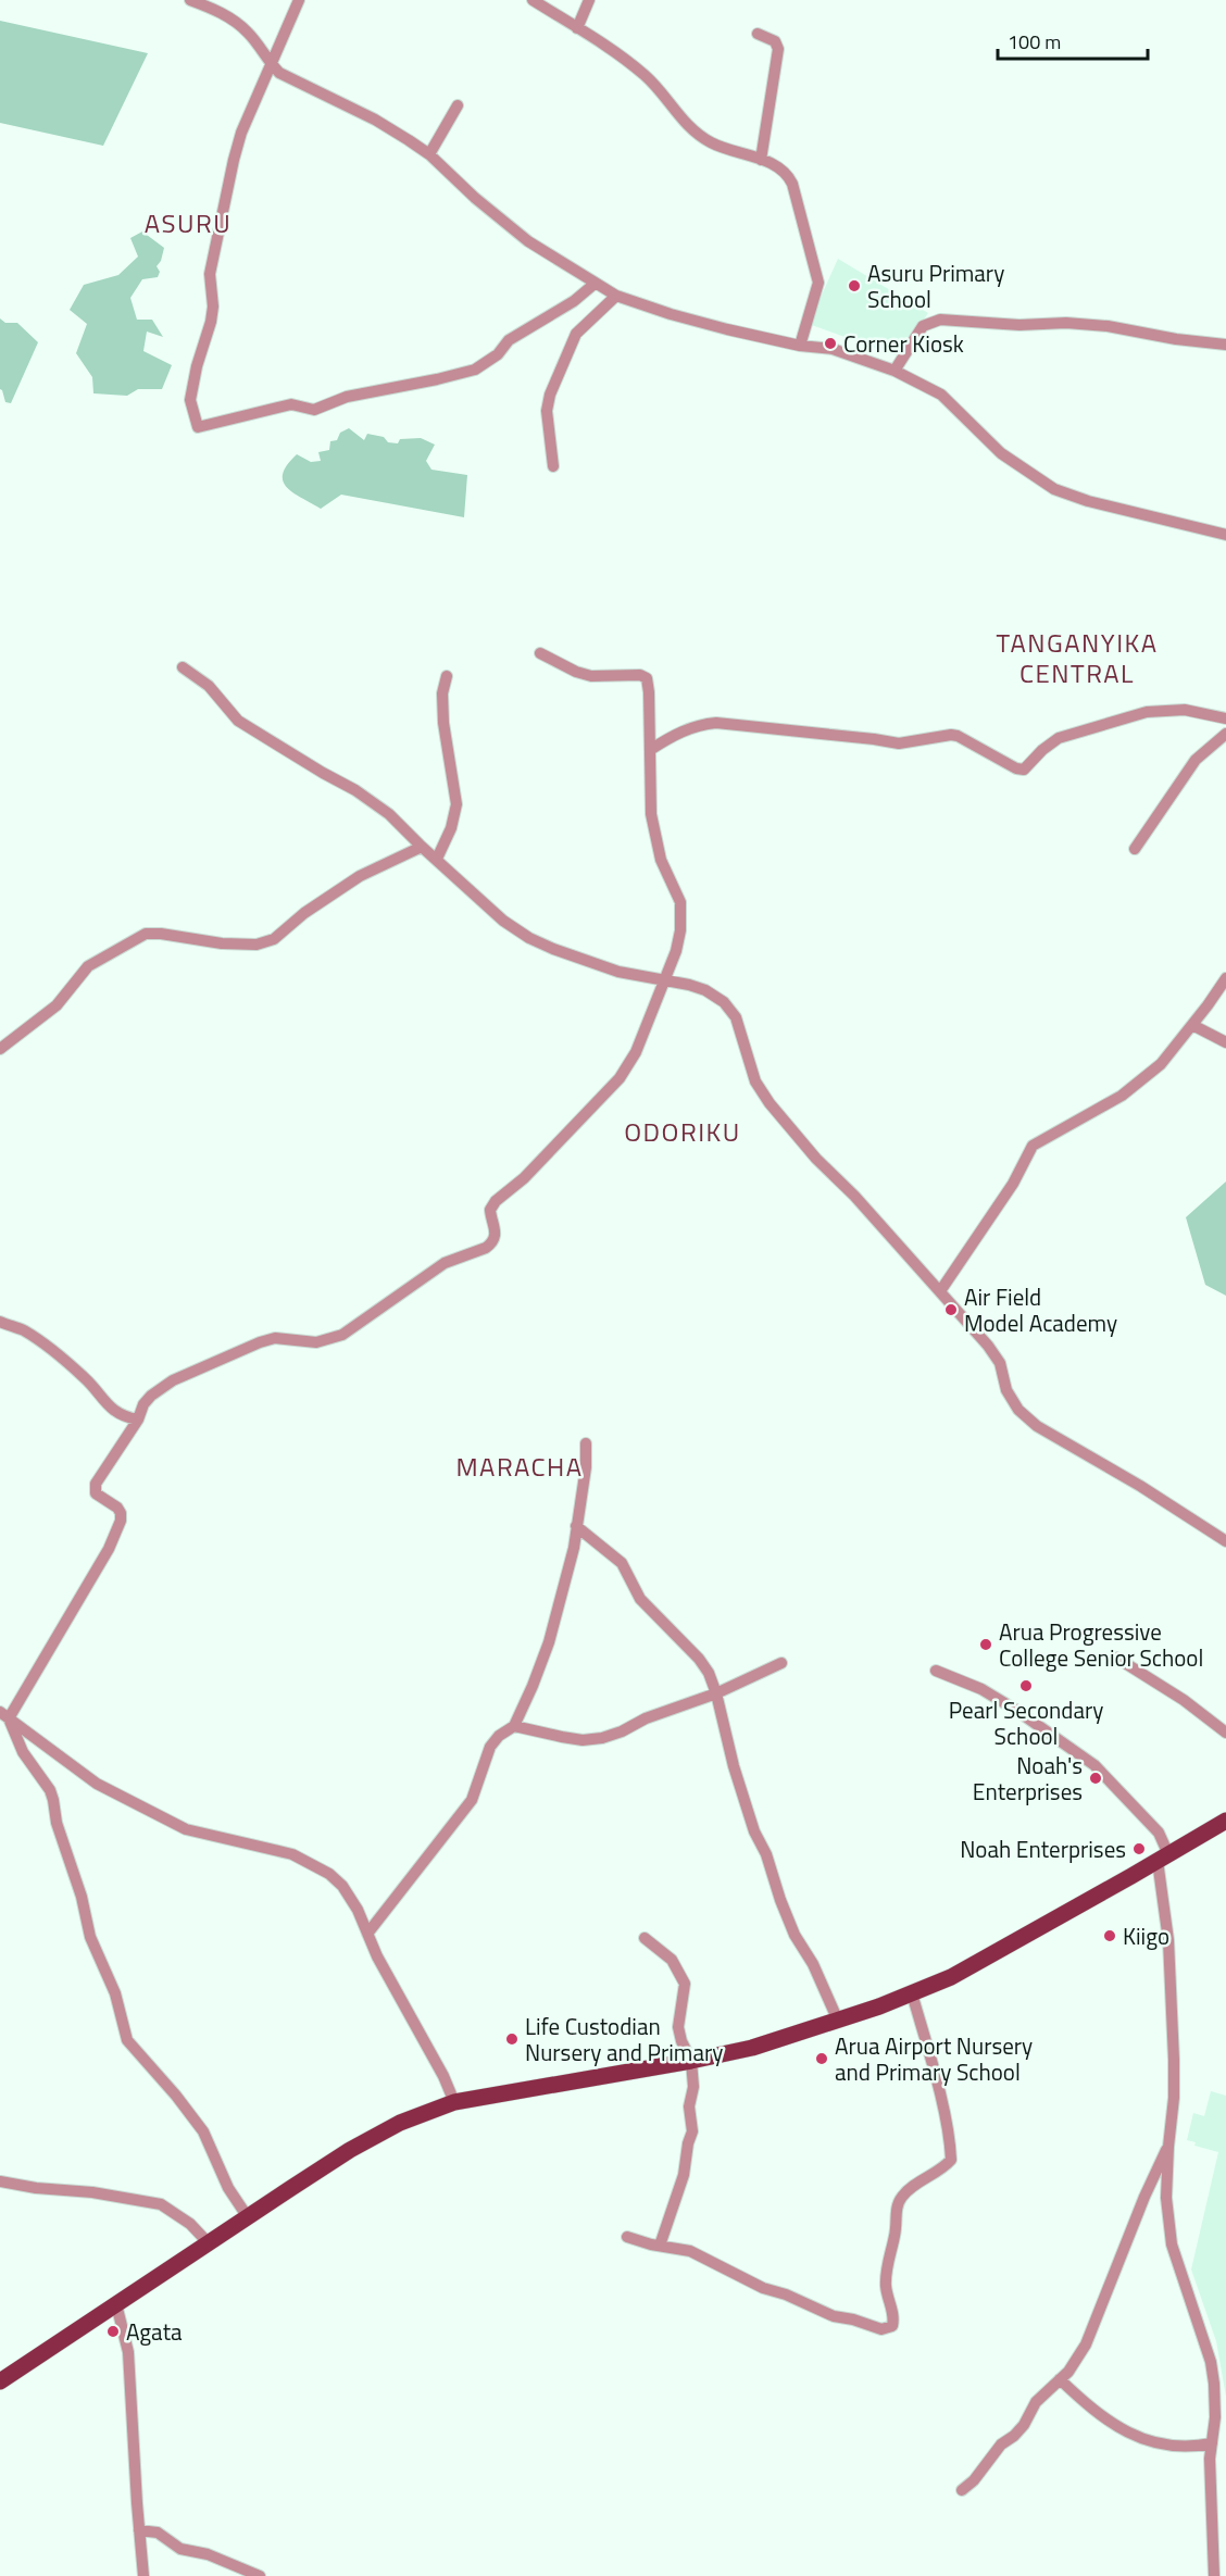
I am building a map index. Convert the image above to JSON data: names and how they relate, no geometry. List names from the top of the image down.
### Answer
{
  "districts": [
    "ASURU",
    "TANGANYIKA CENTRAL",
    "ODORIKU",
    "MARACHA"
  ],
  "places": [
    "Asuru Primary School",
    "Corner Kiosk",
    "Air Field Model Academy",
    "Arua Progressive College Senior School",
    "Pearl Secondary School",
    "Noah's Enterprises",
    "Noah Enterprises",
    "Kiigo",
    "Life Custodian Nursery and Primary",
    "Arua Airport Nursery and Primary School",
    "Agata"
  ],
  "scale_bar": "100 m"
}
